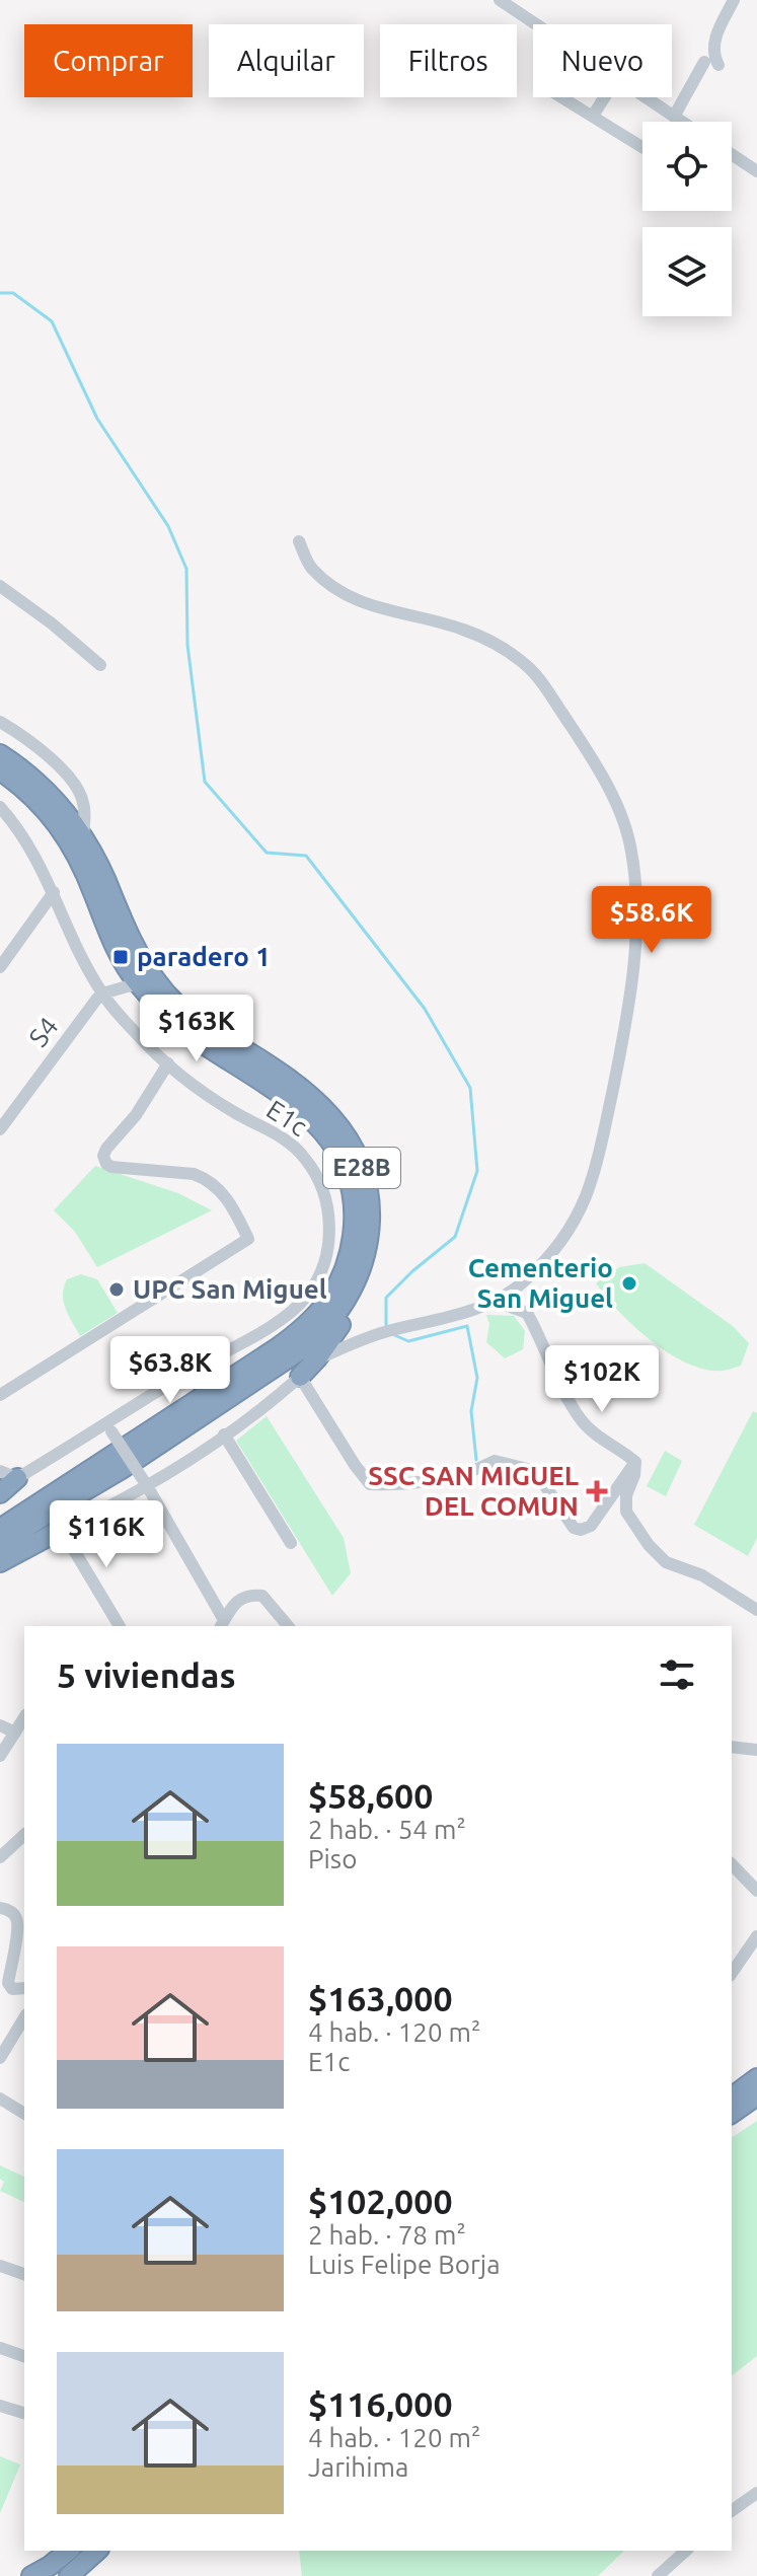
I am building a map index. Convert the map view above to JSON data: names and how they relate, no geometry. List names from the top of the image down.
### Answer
{
  "streets": {
    "highway": ["E28B"],
    "street": ["S4", "E1c"]
  },
  "crossings": [
    ["S4", "E1c"]
  ],
  "places": {
    "transit": ["paradero 1"],
    "other": ["Cementerio San Miguel", "UPC San Miguel"],
    "health": ["SSC SAN MIGUEL DEL COMUN"]
  },
  "page": {
    "chip": [
      "Comprar",
      "Alquilar",
      "Filtros",
      "Nuevo"
    ],
    "price": [
      "$58.6K",
      "$163K",
      "$63.8K",
      "$102K",
      "$116K"
    ],
    "heading": "5 viviendas",
    "list": [
      {
        "name": "$58,600",
        "note": "2 hab. · 54 m² · Piso"
      },
      {
        "name": "$163,000",
        "note": "4 hab. · 120 m² · E1c"
      },
      {
        "name": "$102,000",
        "note": "2 hab. · 78 m² · Luis Felipe Borja"
      },
      {
        "name": "$116,000",
        "note": "4 hab. · 120 m² · Jarihima"
      }
    ]
  }
}
